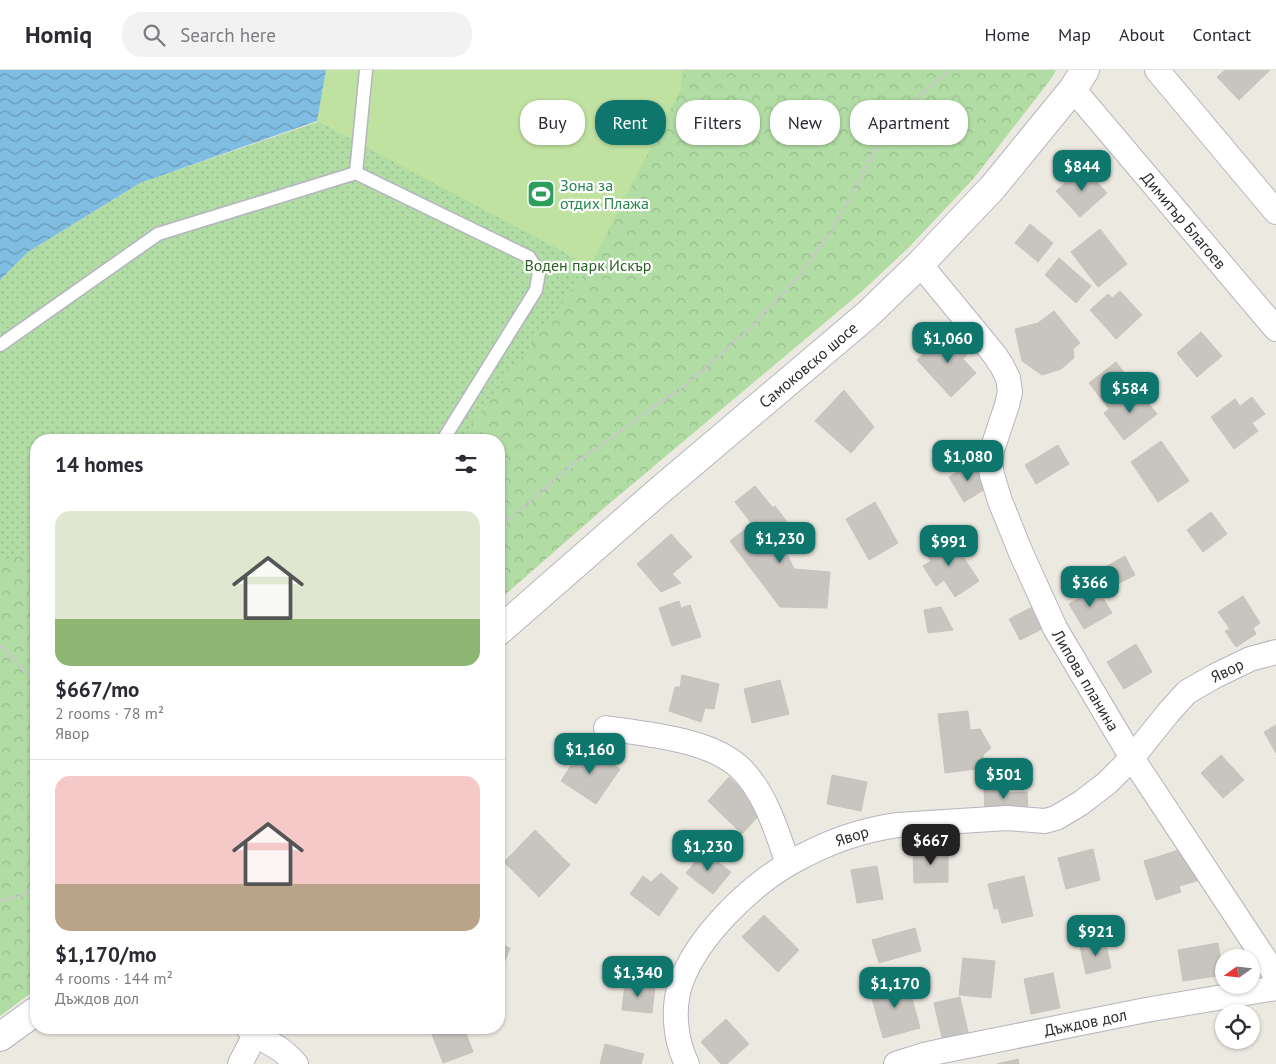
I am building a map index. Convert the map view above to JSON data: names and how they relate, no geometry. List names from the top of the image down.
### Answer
{
  "streets": {
    "main road": ["Самоковско шосе"],
    "street": [
      "Димитър Благоев",
      "Явор",
      "Липова планина",
      "Дъждов дол"
    ]
  },
  "crossings": [
    ["Димитър Благоев", "Самоковско шосе"],
    ["Самоковско шосе", "Липова планина"],
    ["Явор", "Липова планина"]
  ],
  "parks": ["Воден парк Искър"],
  "places": {
    "sports": ["Зона за отдих Плажа"]
  },
  "north": "left",
  "page": {
    "header": "Homiq",
    "search": "Search here",
    "nav": [
      "Home",
      "Map",
      "About",
      "Contact"
    ],
    "chip": [
      "Buy",
      "Rent",
      "Filters",
      "New",
      "Apartment"
    ],
    "price": [
      "$844",
      "$1,060",
      "$584",
      "$1,080",
      "$1,230",
      "$991",
      "$366",
      "$1,160",
      "$501",
      "$667",
      "$1,230",
      "$921",
      "$1,340",
      "$1,170"
    ],
    "heading": "14 homes",
    "list": [
      {
        "name": "$667/mo",
        "note": "2 rooms · 78 m² · Явор"
      },
      {
        "name": "$1,170/mo",
        "note": "4 rooms · 144 m² · Дъждов дол"
      }
    ]
  }
}
